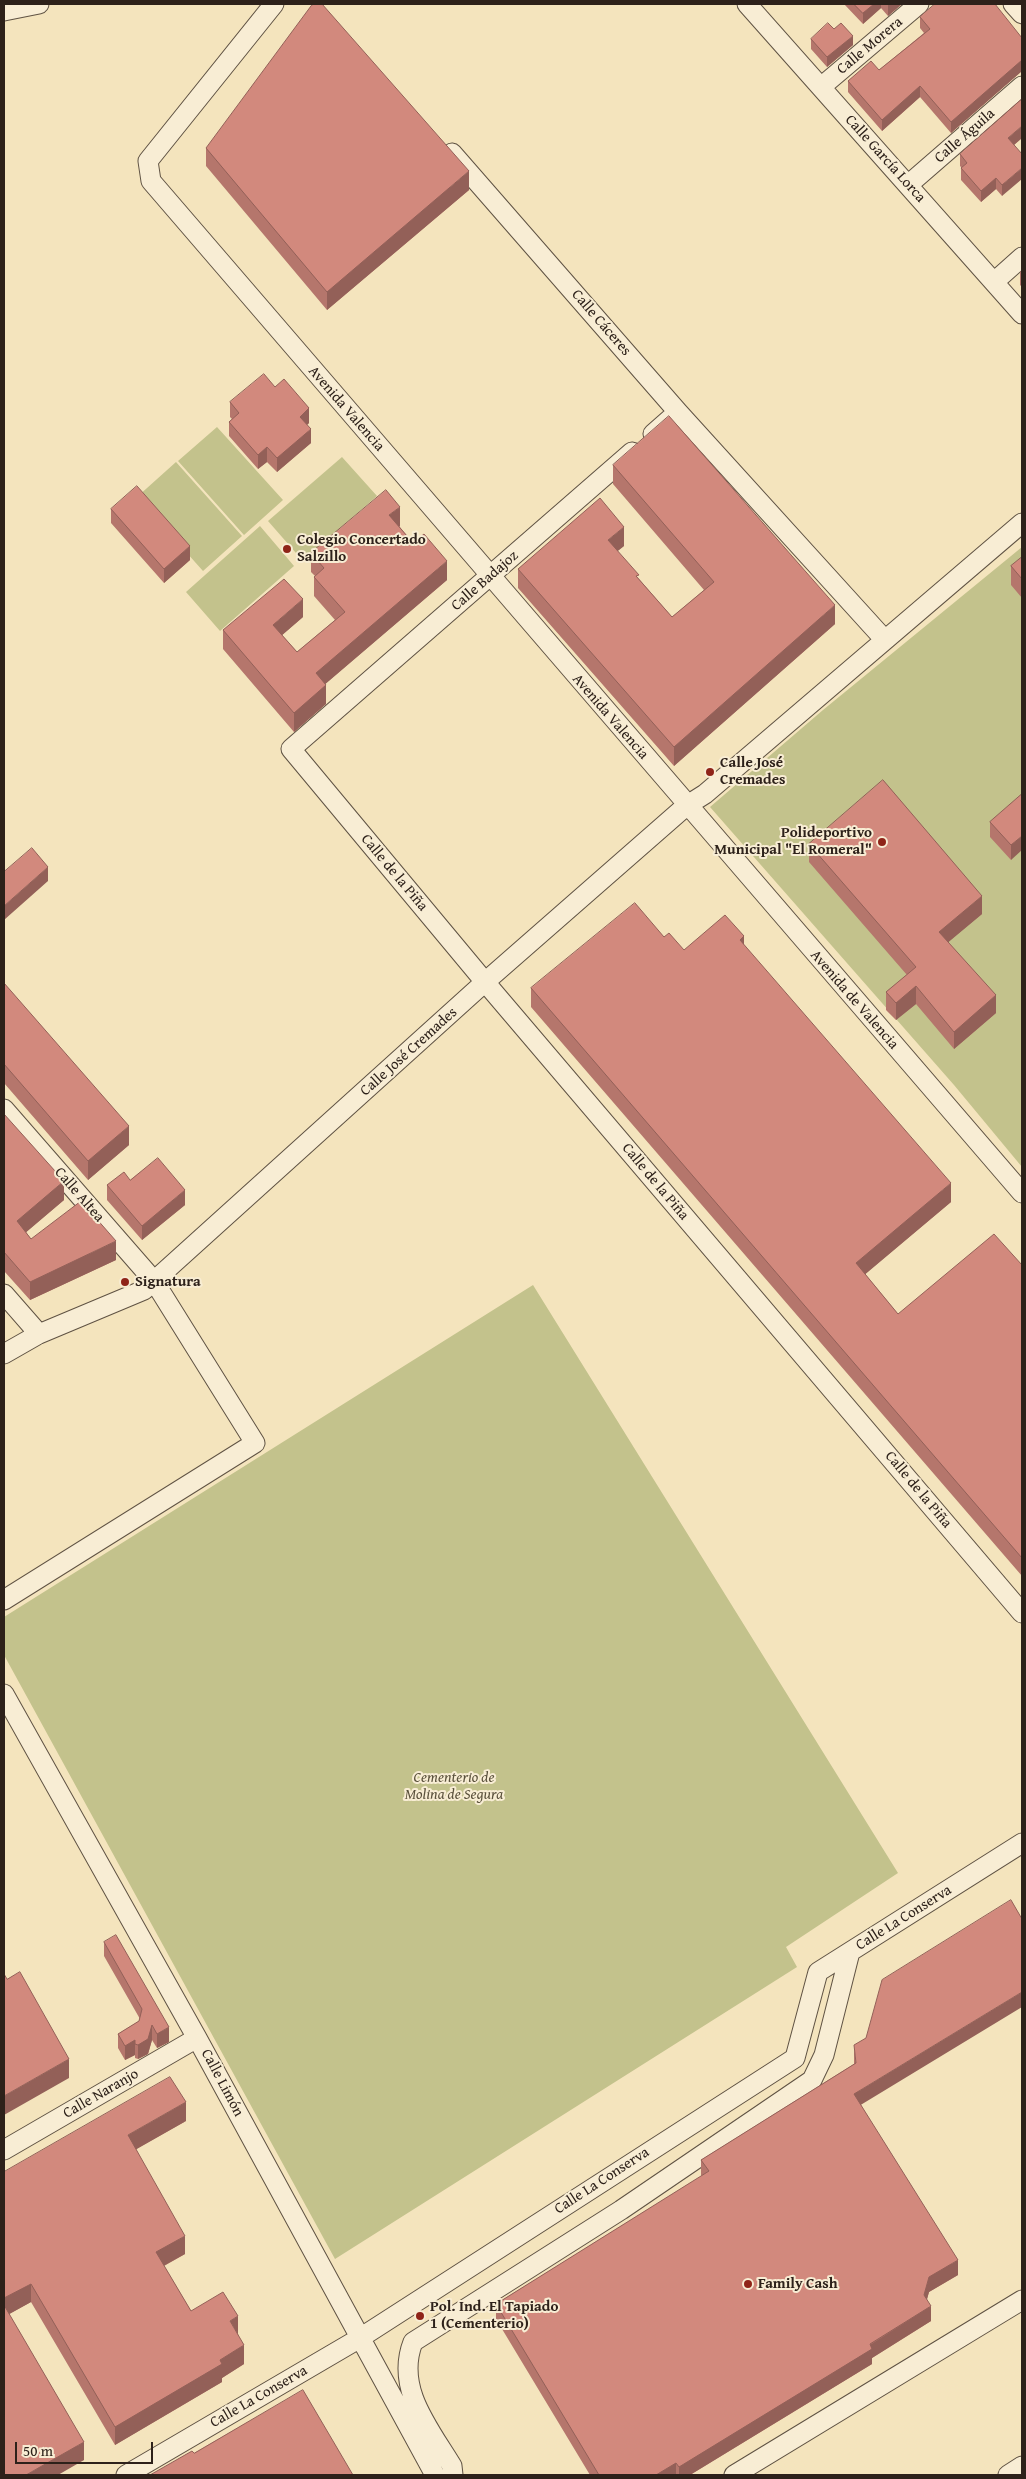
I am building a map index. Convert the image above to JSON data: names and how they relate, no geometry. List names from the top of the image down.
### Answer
{
  "streets": {
    "street": [
      "Calle Morera",
      "Calle Águila",
      "Calle García Lorca",
      "Calle Cáceres",
      "Avenida Valencia",
      "Calle Badajoz",
      "Calle de la Piña",
      "Avenida de Valencia",
      "Calle José Cremades",
      "Calle Altea",
      "Calle La Conserva",
      "Calle Limón",
      "Calle Naranjo"
    ]
  },
  "crossings": [
    ["Calle Morera", "Calle García Lorca"],
    ["Calle Águila", "Calle García Lorca"],
    ["Calle Cáceres", "Calle Badajoz"],
    ["Calle Cáceres", "Calle José Cremades"],
    ["Avenida Valencia", "Calle Badajoz"],
    ["Avenida Valencia", "Avenida de Valencia"],
    ["Avenida Valencia", "Calle José Cremades"],
    ["Calle Badajoz", "Calle de la Piña"],
    ["Calle de la Piña", "Calle José Cremades"],
    ["Avenida de Valencia", "Calle José Cremades"],
    ["Calle José Cremades", "Calle Altea"],
    ["Calle La Conserva", "Calle Limón"],
    ["Calle Limón", "Calle Naranjo"]
  ],
  "parks": ["Cementerio de Molina de Segura"],
  "places": [
    "Colegio Concertado Salzillo",
    "Calle José Cremades",
    "Polideportivo Municipal \"El Romeral\"",
    "Signatura",
    "Family Cash",
    "Pol. Ind. El Tapiado 1 (Cementerio)"
  ],
  "scale_bar": "50 m"
}
